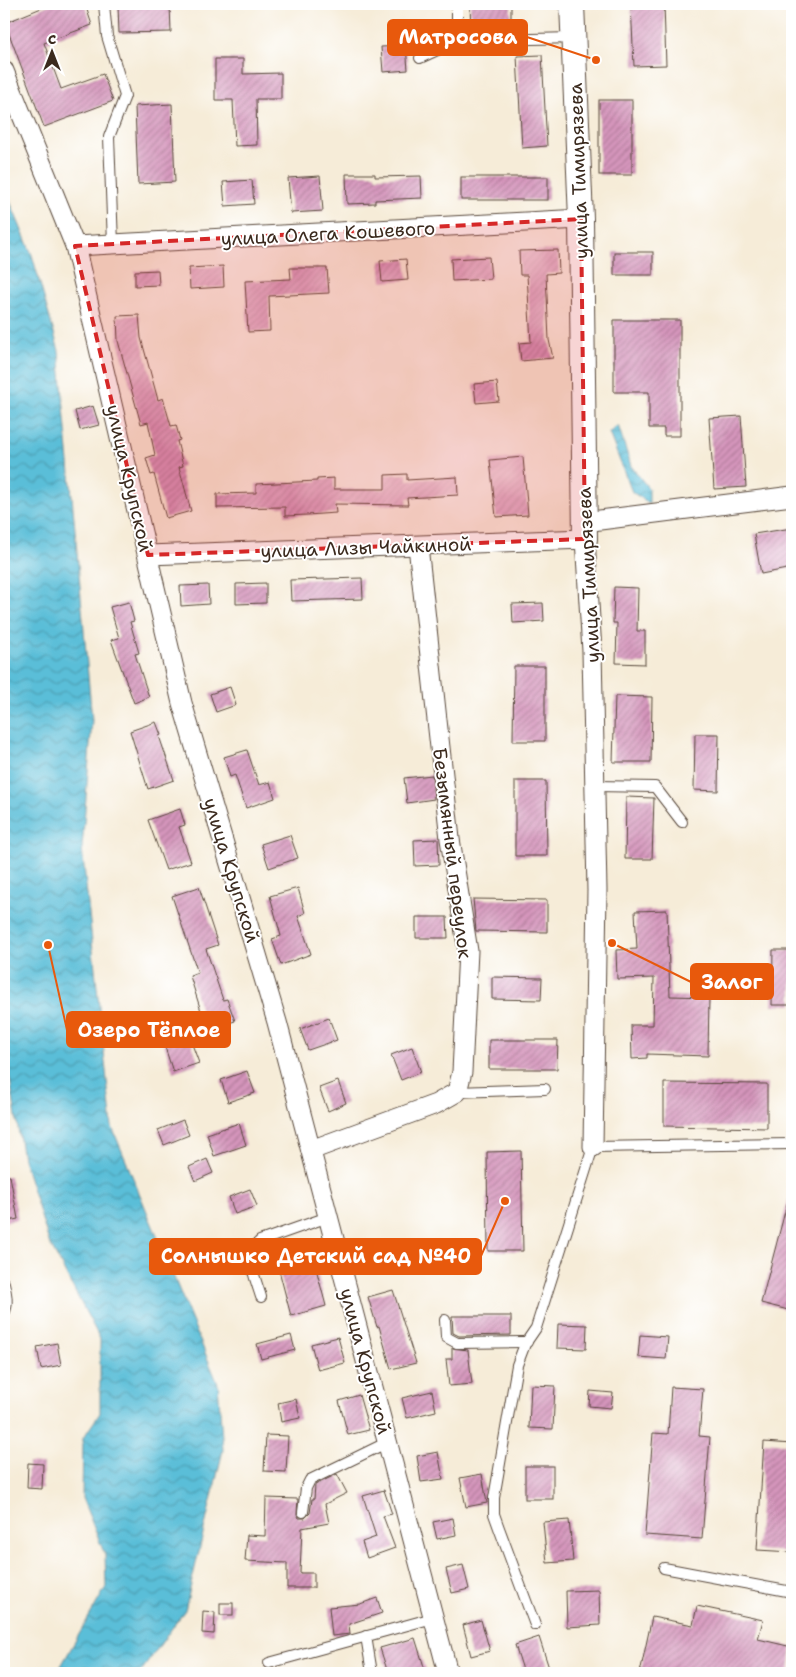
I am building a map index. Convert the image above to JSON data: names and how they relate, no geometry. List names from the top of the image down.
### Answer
{
  "streets": {
    "street": [
      "улица Тимирязева",
      "улица Олега Кошевого",
      "улица Крупской",
      "улица Лизы Чайкиной",
      "Безымянный переулок"
    ]
  },
  "crossings": [
    ["улица Тимирязева", "улица Олега Кошевого"],
    ["улица Тимирязева", "улица Лизы Чайкиной"],
    ["улица Олега Кошевого", "улица Крупской"],
    ["улица Крупской", "улица Лизы Чайкиной"],
    ["улица Лизы Чайкиной", "Безымянный переулок"]
  ],
  "places": [
    "Матросова",
    "Залог",
    "Озеро Тёплое",
    "Солнышко Детский сад №40"
  ],
  "north": "top"
}
